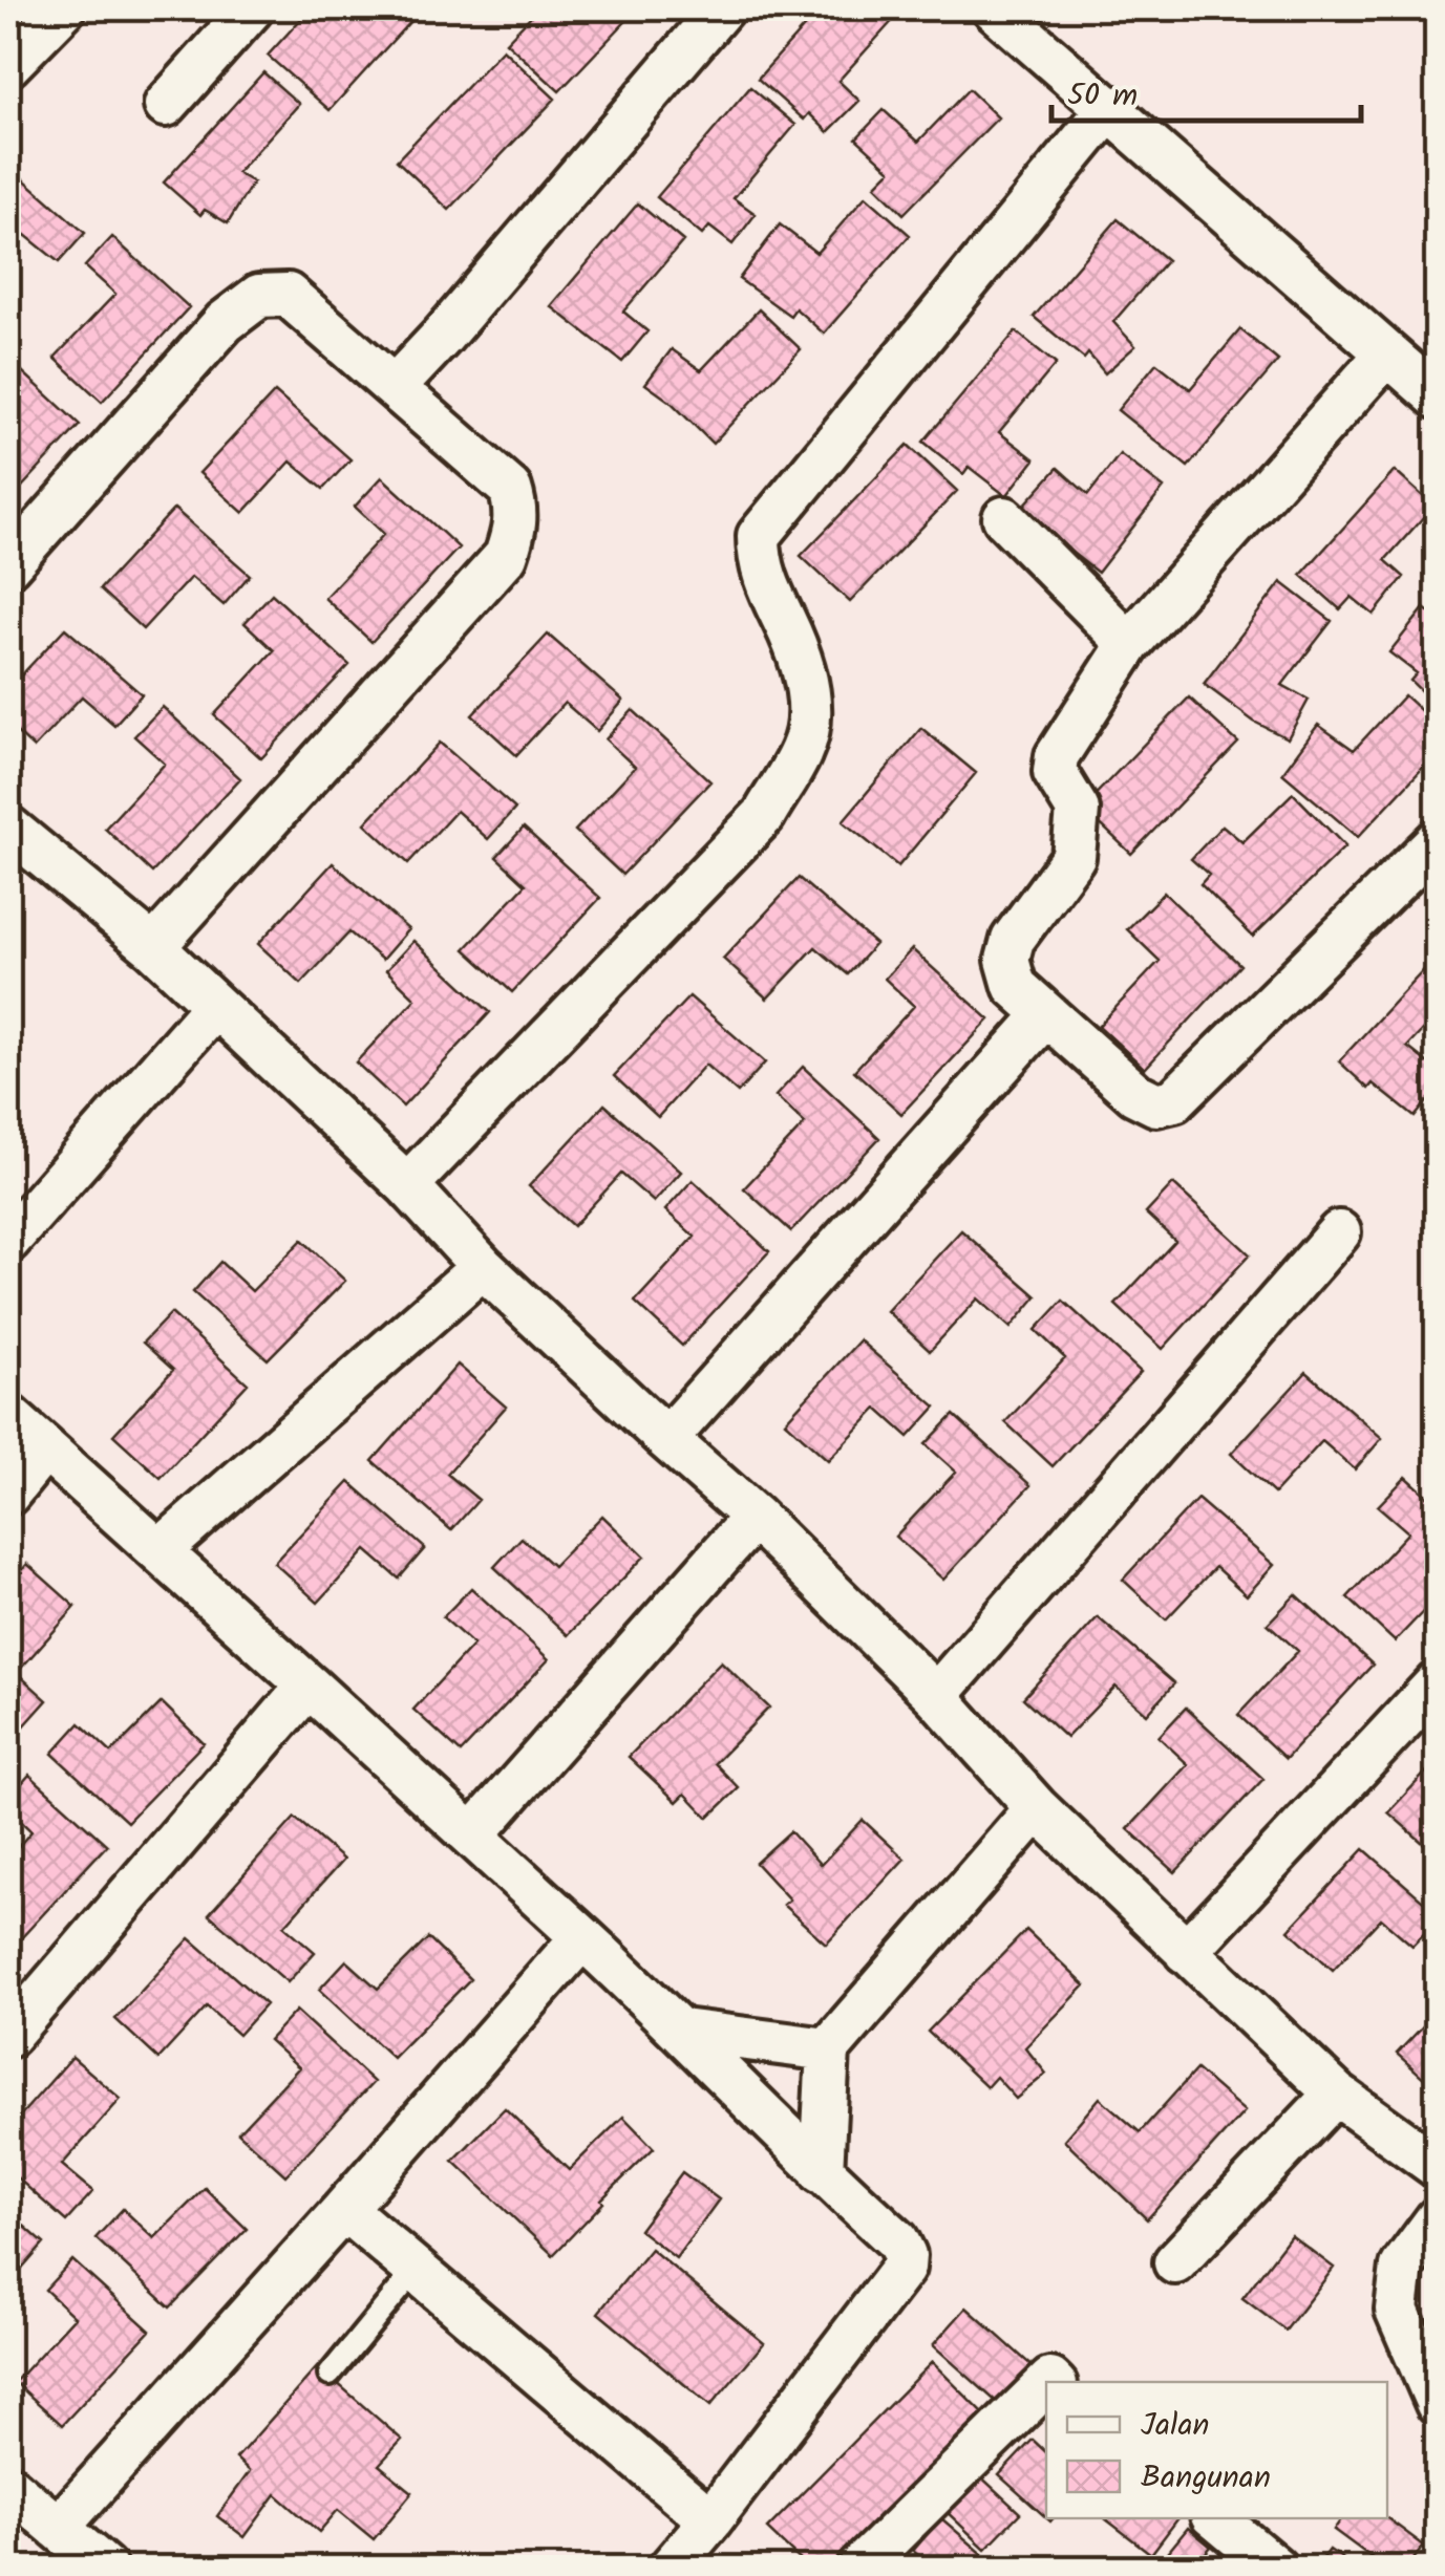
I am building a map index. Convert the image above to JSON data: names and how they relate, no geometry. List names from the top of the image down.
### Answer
{
  "legend": ["Jalan", "Bangunan"],
  "scale_bar": "50 m"
}
